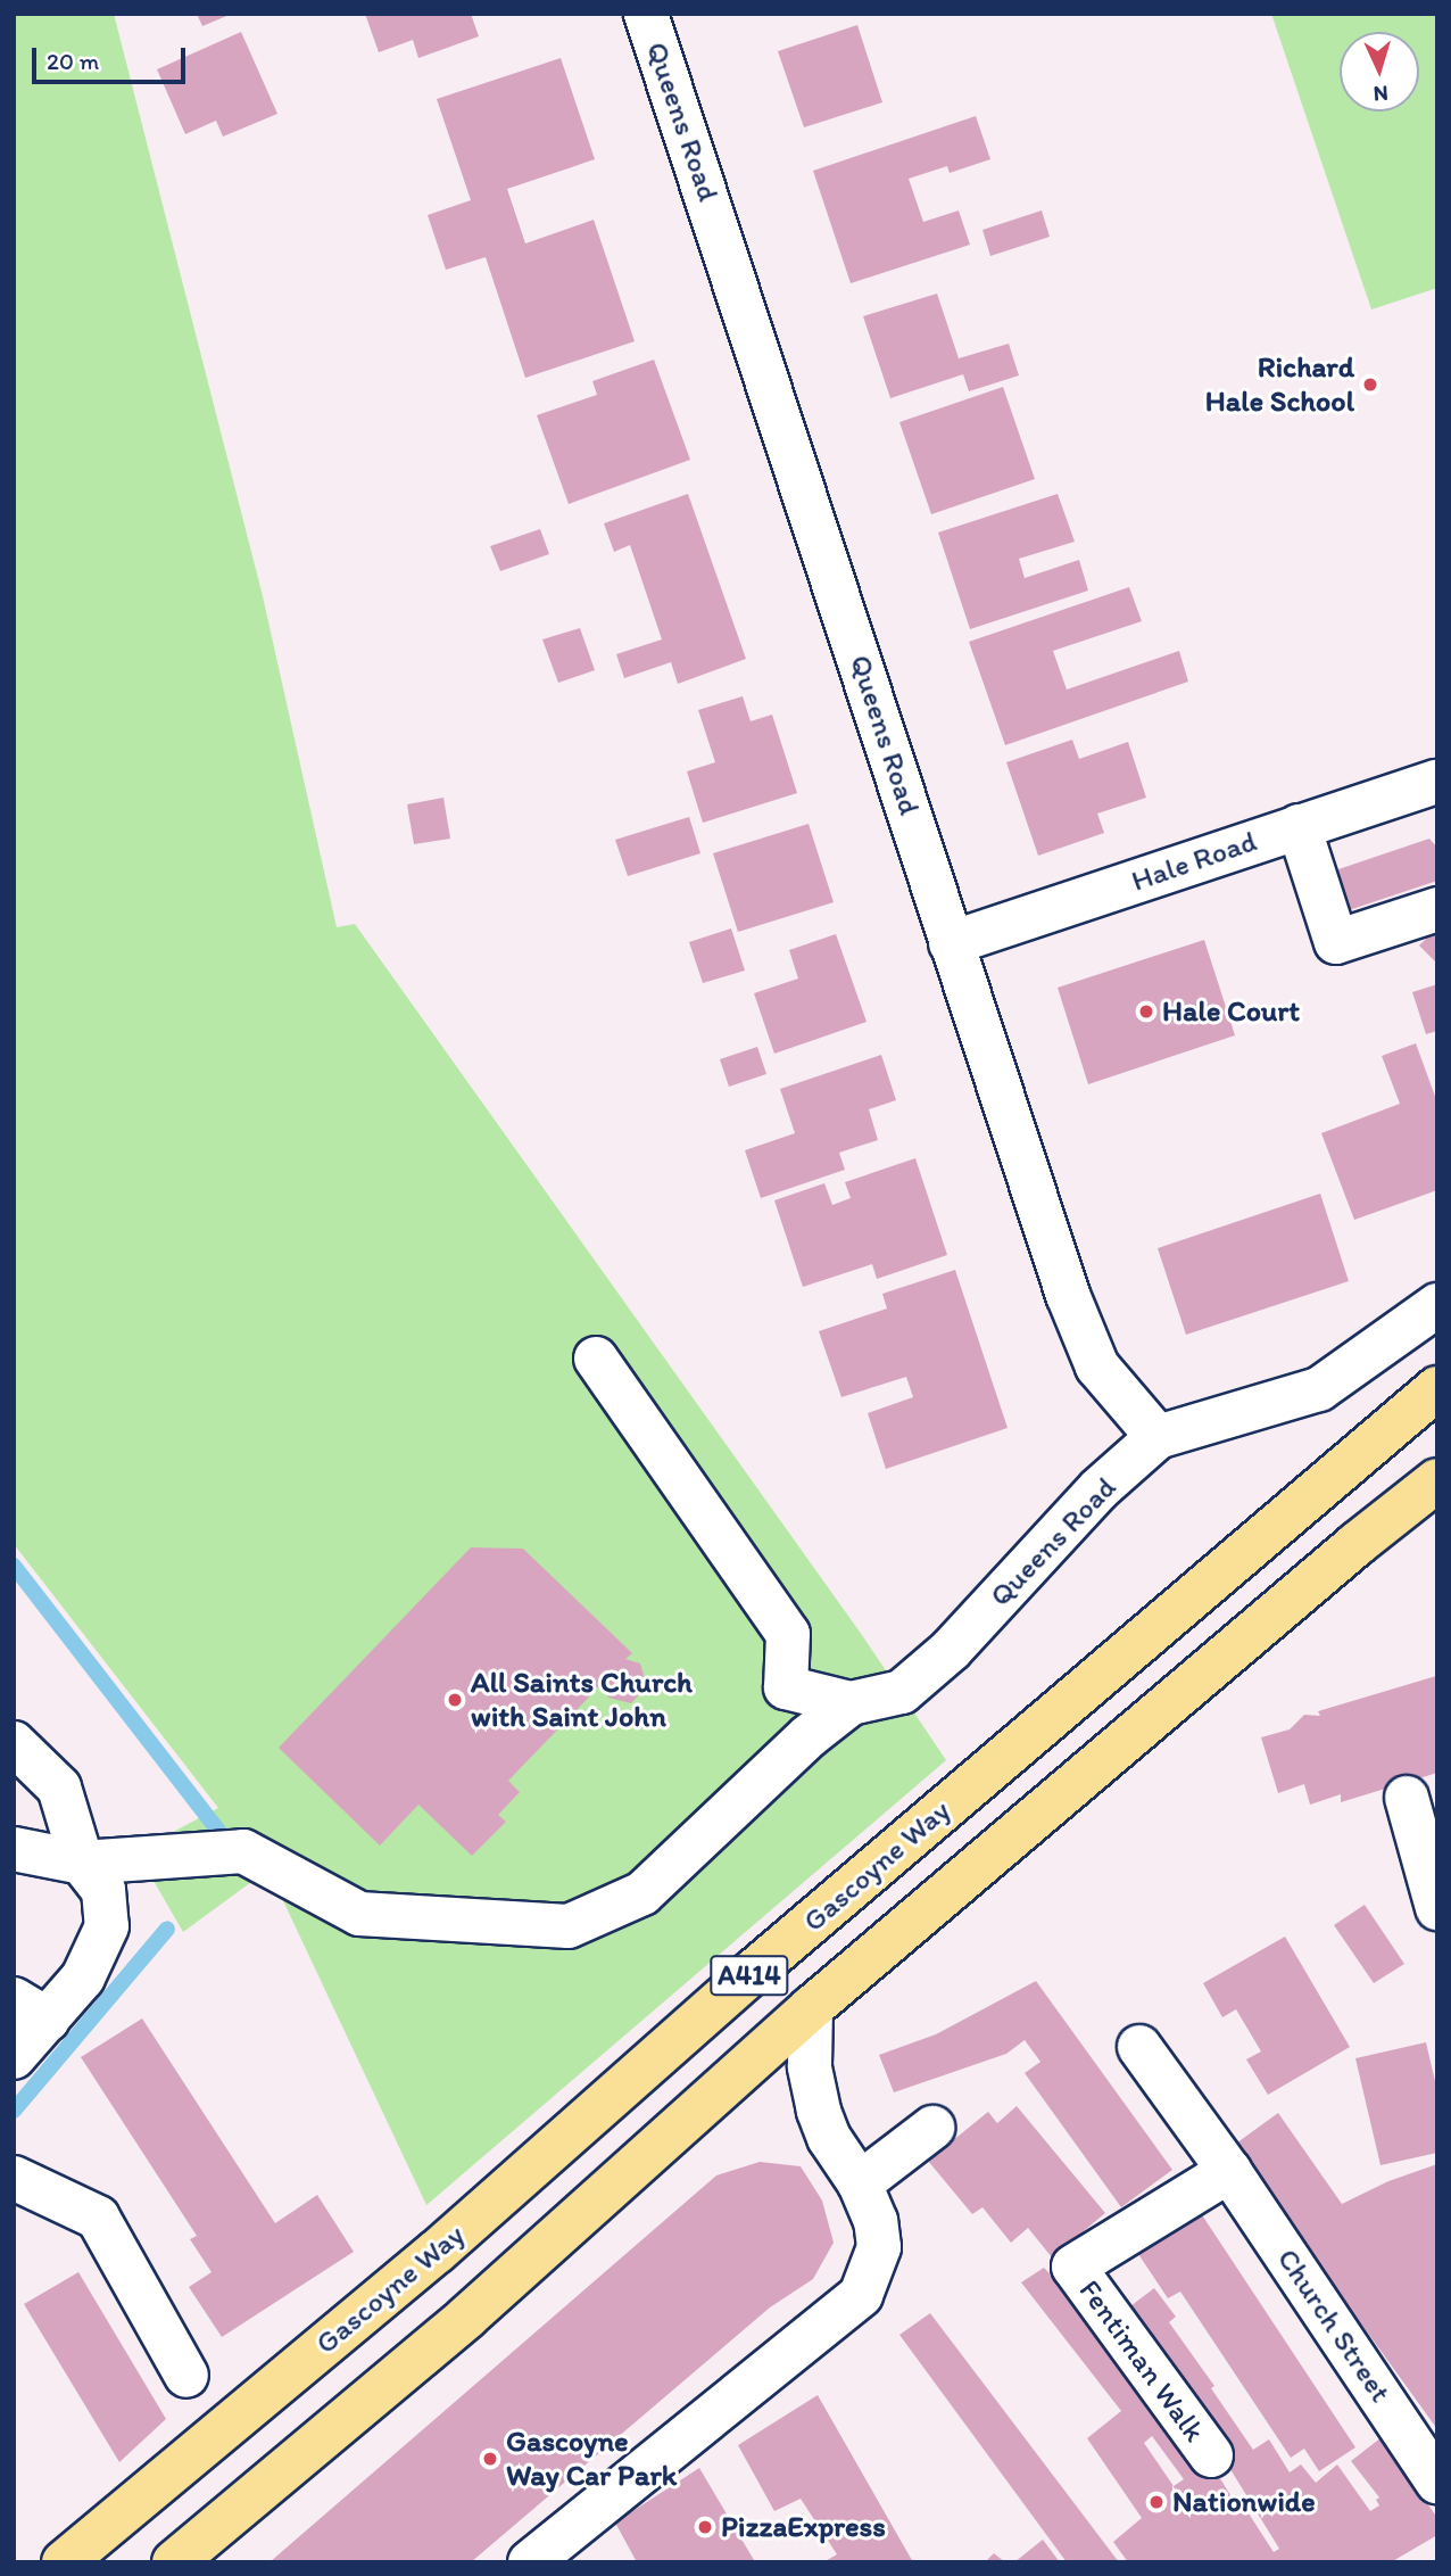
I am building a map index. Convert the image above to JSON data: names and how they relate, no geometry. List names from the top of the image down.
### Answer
{
  "streets": {
    "highway": ["Gascoyne Way", "A414"],
    "street": [
      "Queens Road",
      "Hale Road",
      "Church Street",
      "Fentiman Walk"
    ]
  },
  "crossings": [
    ["Queens Road", "Hale Road"],
    ["Church Street", "Fentiman Walk"]
  ],
  "places": [
    "Richard Hale School",
    "Hale Court",
    "All Saints Church with Saint John",
    "Gascoyne Way Car Park",
    "Nationwide",
    "PizzaExpress"
  ],
  "scale_bar": "20 m",
  "north": "bottom"
}
